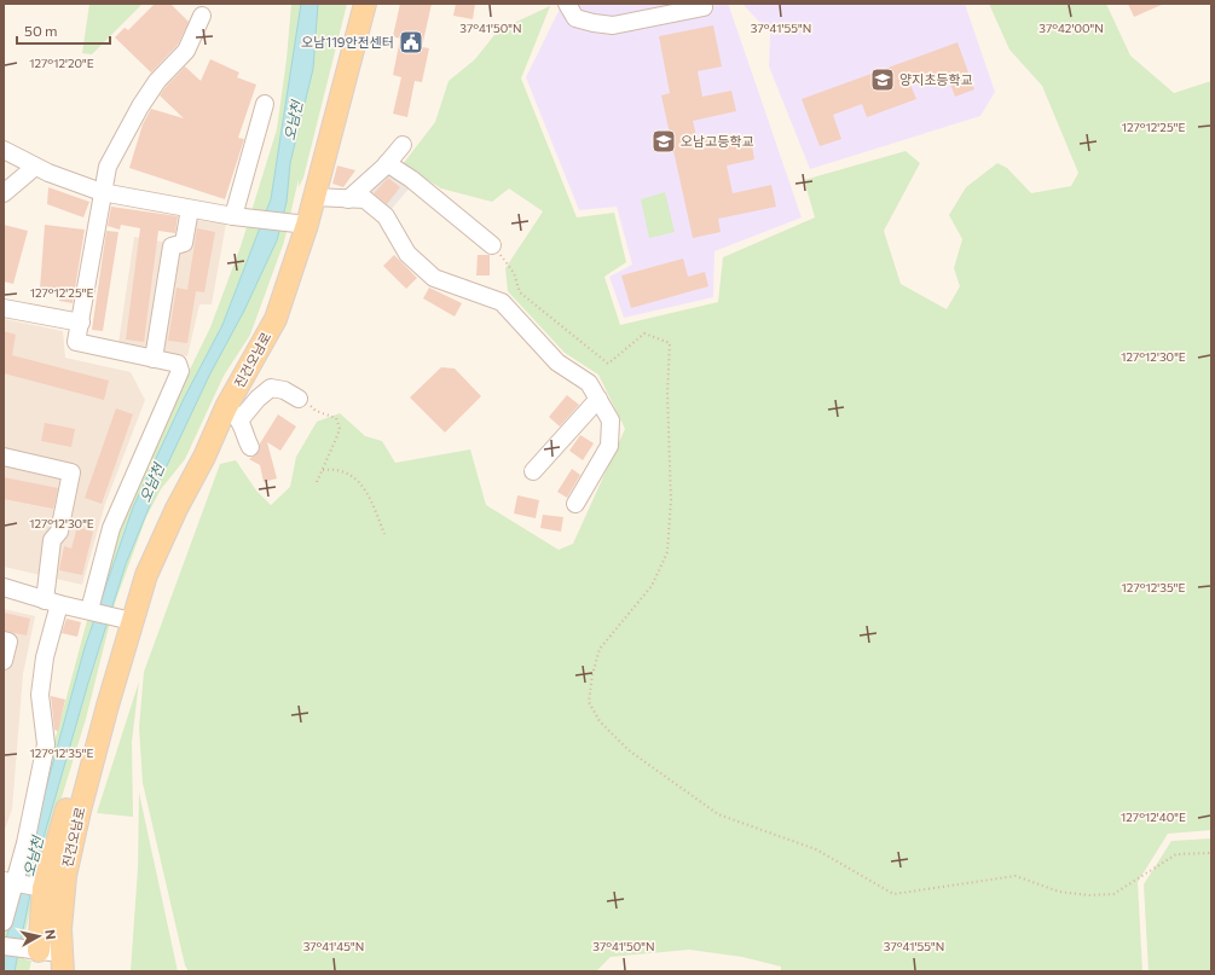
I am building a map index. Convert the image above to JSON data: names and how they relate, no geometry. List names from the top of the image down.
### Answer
{
  "streets": {
    "main road": ["진건오남로"]
  },
  "water": ["오남천"],
  "places": {
    "public building": ["오남119안전센터"],
    "school or university": ["양지초등학교", "오남고등학교"]
  },
  "scale_bar": "50 m",
  "north": "right",
  "coordinates": [
    "37°41'50\"N",
    "37°41'55\"N",
    "37°42'00\"N",
    "127°12'20\"E",
    "127°12'25\"E",
    "127°12'30\"E",
    "127°12'35\"E",
    "127°12'40\"E",
    "37°41'45\"N"
  ]
}
